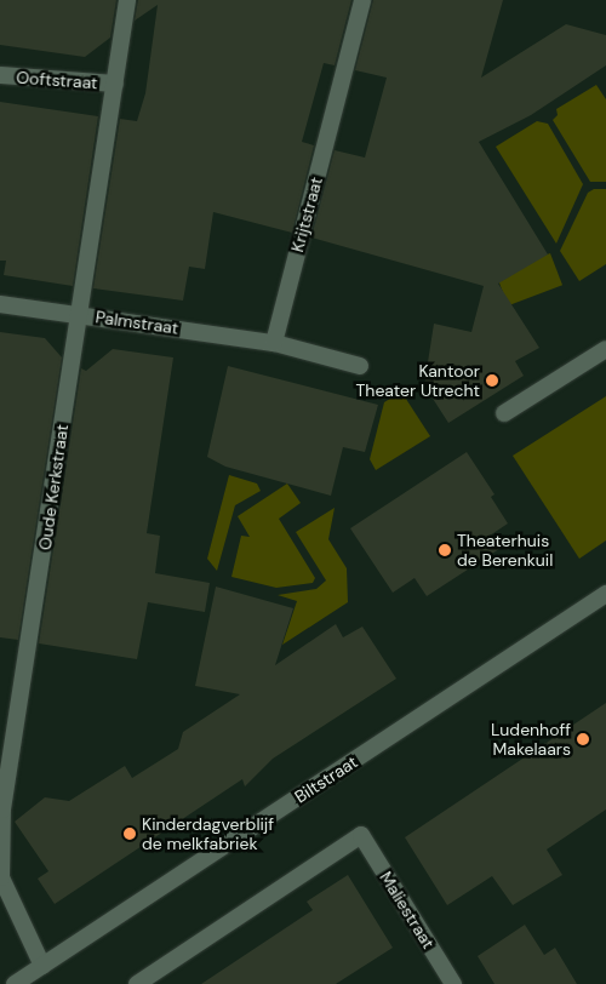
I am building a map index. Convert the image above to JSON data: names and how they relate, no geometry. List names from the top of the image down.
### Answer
{
  "streets": {
    "street": [
      "Ooftstraat",
      "Krijtstraat",
      "Palmstraat",
      "Oude Kerkstraat",
      "Biltstraat",
      "Maliestraat"
    ]
  },
  "crossings": [
    ["Ooftstraat", "Oude Kerkstraat"],
    ["Krijtstraat", "Palmstraat"],
    ["Palmstraat", "Oude Kerkstraat"],
    ["Oude Kerkstraat", "Biltstraat"]
  ],
  "places": [
    "Kantoor Theater Utrecht",
    "Theaterhuis de Berenkuil",
    "Ludenhoff Makelaars",
    "Kinderdagverblijf de melkfabriek"
  ]
}
